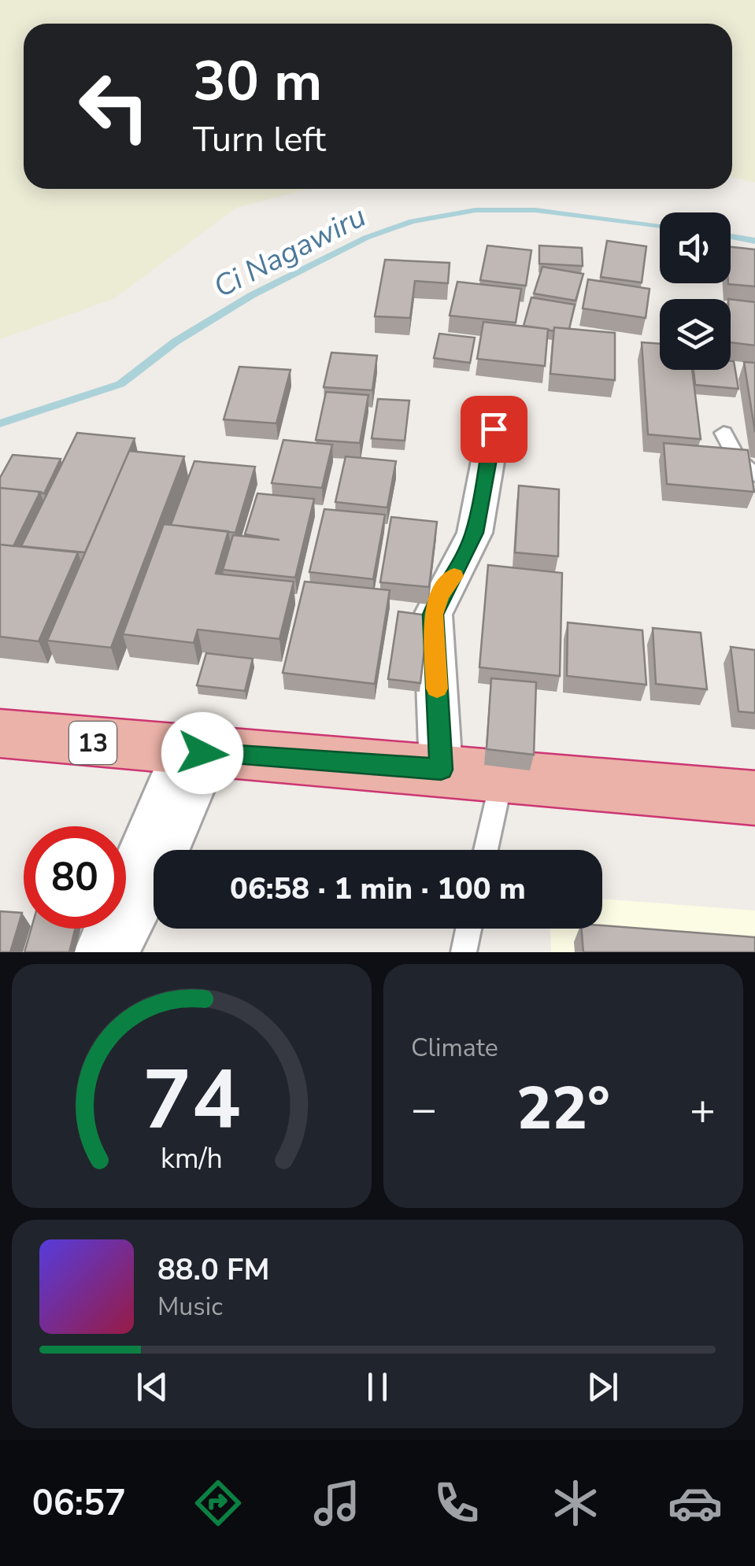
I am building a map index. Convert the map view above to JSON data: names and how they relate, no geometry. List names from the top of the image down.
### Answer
{
  "streets": {
    "highway": ["13"]
  },
  "water": ["Ci Nagawiru"],
  "page": {
    "turn": ["30 m", "Turn left"],
    "limit": "80",
    "trip": "06:58 · 1 min · 100 m",
    "tile": "Climate",
    "heat": ["−", "22°", "+"],
    "song": ["88.0 FM", "Music"],
    "tabs": "06:57",
    "gauge": ["74", "km/h"]
  }
}
